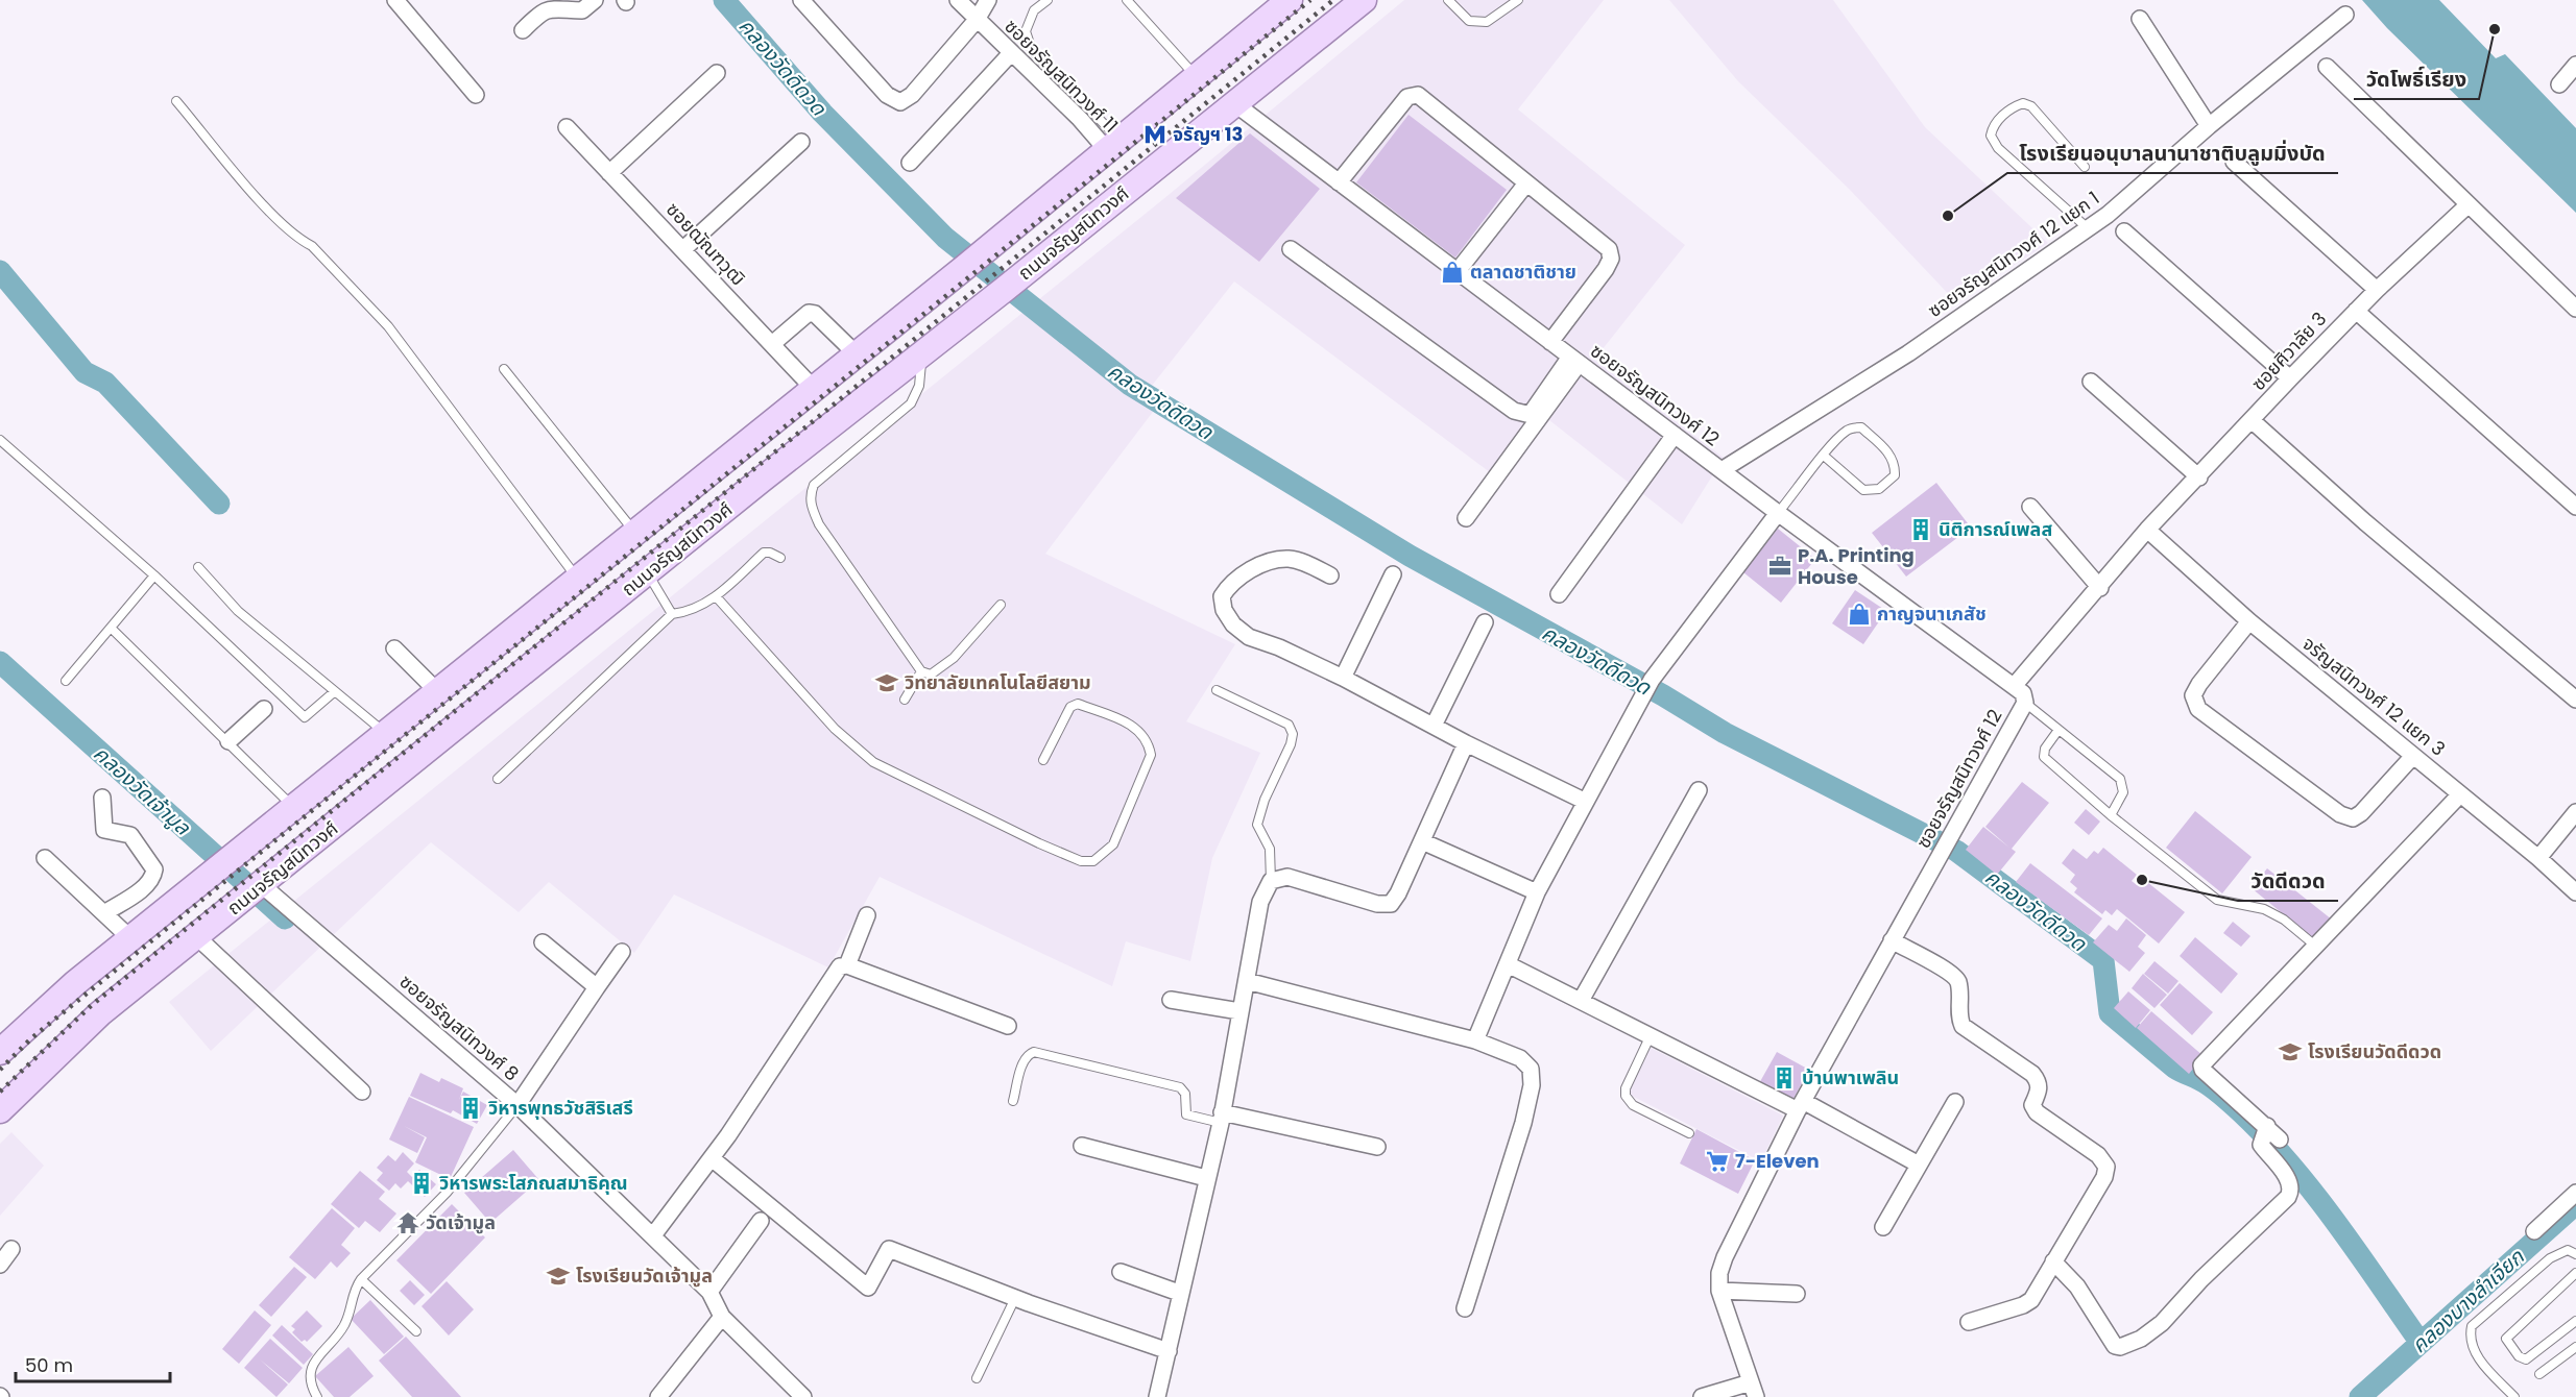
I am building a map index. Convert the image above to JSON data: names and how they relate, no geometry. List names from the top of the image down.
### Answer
{
  "streets": {
    "main road": ["ถนนจรัญสนิทวงศ์"],
    "street": [
      "ซอยจรัญสนิทวงศ์ 11",
      "ซอยฒัณฑวุฒิ",
      "ซอยจรัญสนิทวงศ์ 12 แยก 1",
      "ซอยศิวาลัย 3",
      "ซอยจรัญสนิทวงศ์ 12",
      "จรัญสนิทวงศ์ 12 แยก 3",
      "ซอยจรัญสนิทวงศ์ 8"
    ]
  },
  "crossings": [
    ["ถนนจรัญสนิทวงศ์", "ซอยจรัญสนิทวงศ์ 12"],
    ["ถนนจรัญสนิทวงศ์", "ซอยจรัญสนิทวงศ์ 8"],
    ["ซอยจรัญสนิทวงศ์ 12 แยก 1", "ซอยจรัญสนิทวงศ์ 12"],
    ["ซอยศิวาลัย 3", "ซอยจรัญสนิทวงศ์ 12"],
    ["ซอยศิวาลัย 3", "จรัญสนิทวงศ์ 12 แยก 3"]
  ],
  "water": ["คลองวัดดีดวด", "คลองวัดเจ้ามูล", "คลองบางลำเจียก"],
  "places": {
    "other": ["วัดโพธิ์เรียง", "โรงเรียนอนุบาลนานาชาติบลูมมิ่งบัด", "วัดดีดวด"],
    "metro station": ["จรัญฯ 13"],
    "shop": ["ตลาดชาติชาย", "กาญจนาเภสัช"],
    "building": [
      "นิติการณ์เพลส",
      "บ้านพาเพลิน",
      "วิหารพุทธวัชสิริเสรี",
      "วิหารพระโสภณสมาธิคุณ"
    ],
    "office": ["P.A. Printing House"],
    "school or university": ["วิทยาลัยเทคโนโลยีสยาม", "โรงเรียนวัดดีดวด", "โรงเรียนวัดเจ้ามูล"],
    "supermarket": ["7-Eleven"],
    "temple": ["วัดเจ้ามูล"]
  },
  "scale_bar": "50 m"
}
